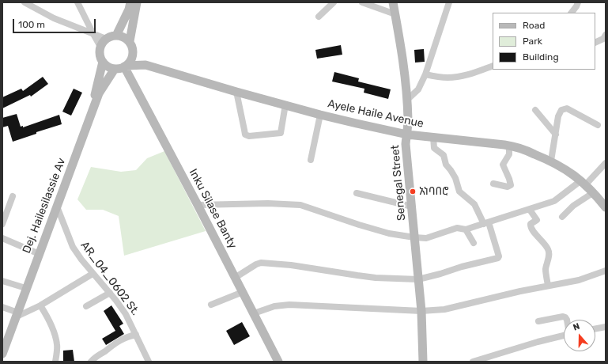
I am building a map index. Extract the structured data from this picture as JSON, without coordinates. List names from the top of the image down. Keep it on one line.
{"streets":{"main road":["Ayele Haile Avenue","Senegal Street","Dej. Hailesilassie Av","Inku Silase Banty"],"street":["AR_04_0602 St."]},"crossings":[["Ayele Haile Avenue","Senegal Street"],["Ayele Haile Avenue","Dej. Hailesilassie Av"],["Ayele Haile Avenue","Inku Silase Banty"],["Dej. Hailesilassie Av","Inku Silase Banty"],["Dej. Hailesilassie Av","AR_04_0602 St."]],"places":["አነባበሮ"],"legend":["Road","Park","Building"],"scale_bar":"100 m","north":"top"}
